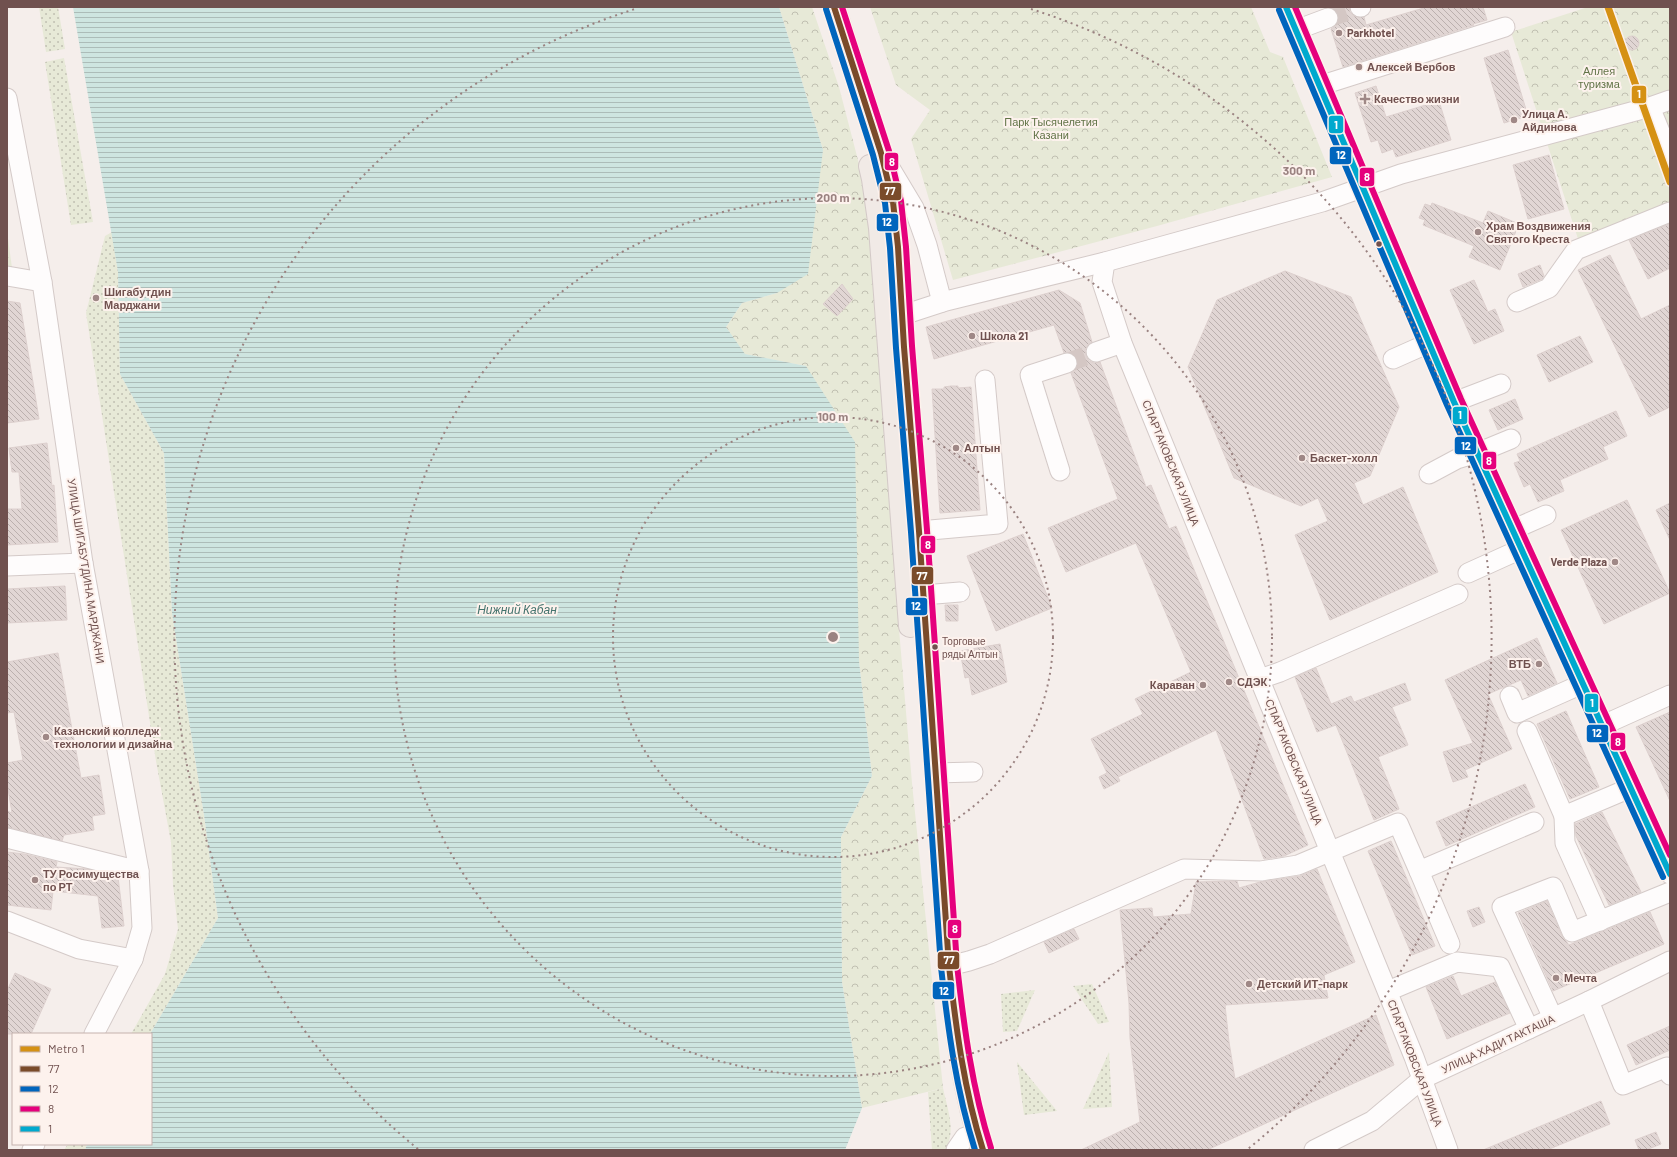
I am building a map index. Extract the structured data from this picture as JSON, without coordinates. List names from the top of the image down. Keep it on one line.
{"streets":{"street":["СПАРТАКОВСКАЯ УЛИЦА","УЛИЦА ШИГАБУТДИНА МАРДЖАНИ","УЛИЦА ХАДИ ТАКТАША"]},"crossings":[["СПАРТАКОВСКАЯ УЛИЦА","УЛИЦА ХАДИ ТАКТАША"]],"water":["Нижний Кабан"],"parks":["Аллея туризма","Парк Тысячелетия Казани"],"places":{"other":["Parkhotel","Алексей Вербов","Улица А. Айдинова","Храм Воздвижения Святого Креста","Шигабутдин Марджани","Школа 21","Алтын","Баскет-холл","Verde Plaza","Торговые ряды Алтын","ВТБ","СДЭК","Караван","Казанский колледж технологии и дизайна","ТУ Росимущества по РТ","Мечта","Детский ИТ-парк"],"health":["Качество жизни"]},"lines":["metro line 1","transit line 77","transit line 8","transit line 1","transit line 12"],"legend":["Metro 1","77","12","8","1"],"rings":["300 m","200 m","100 m"]}
